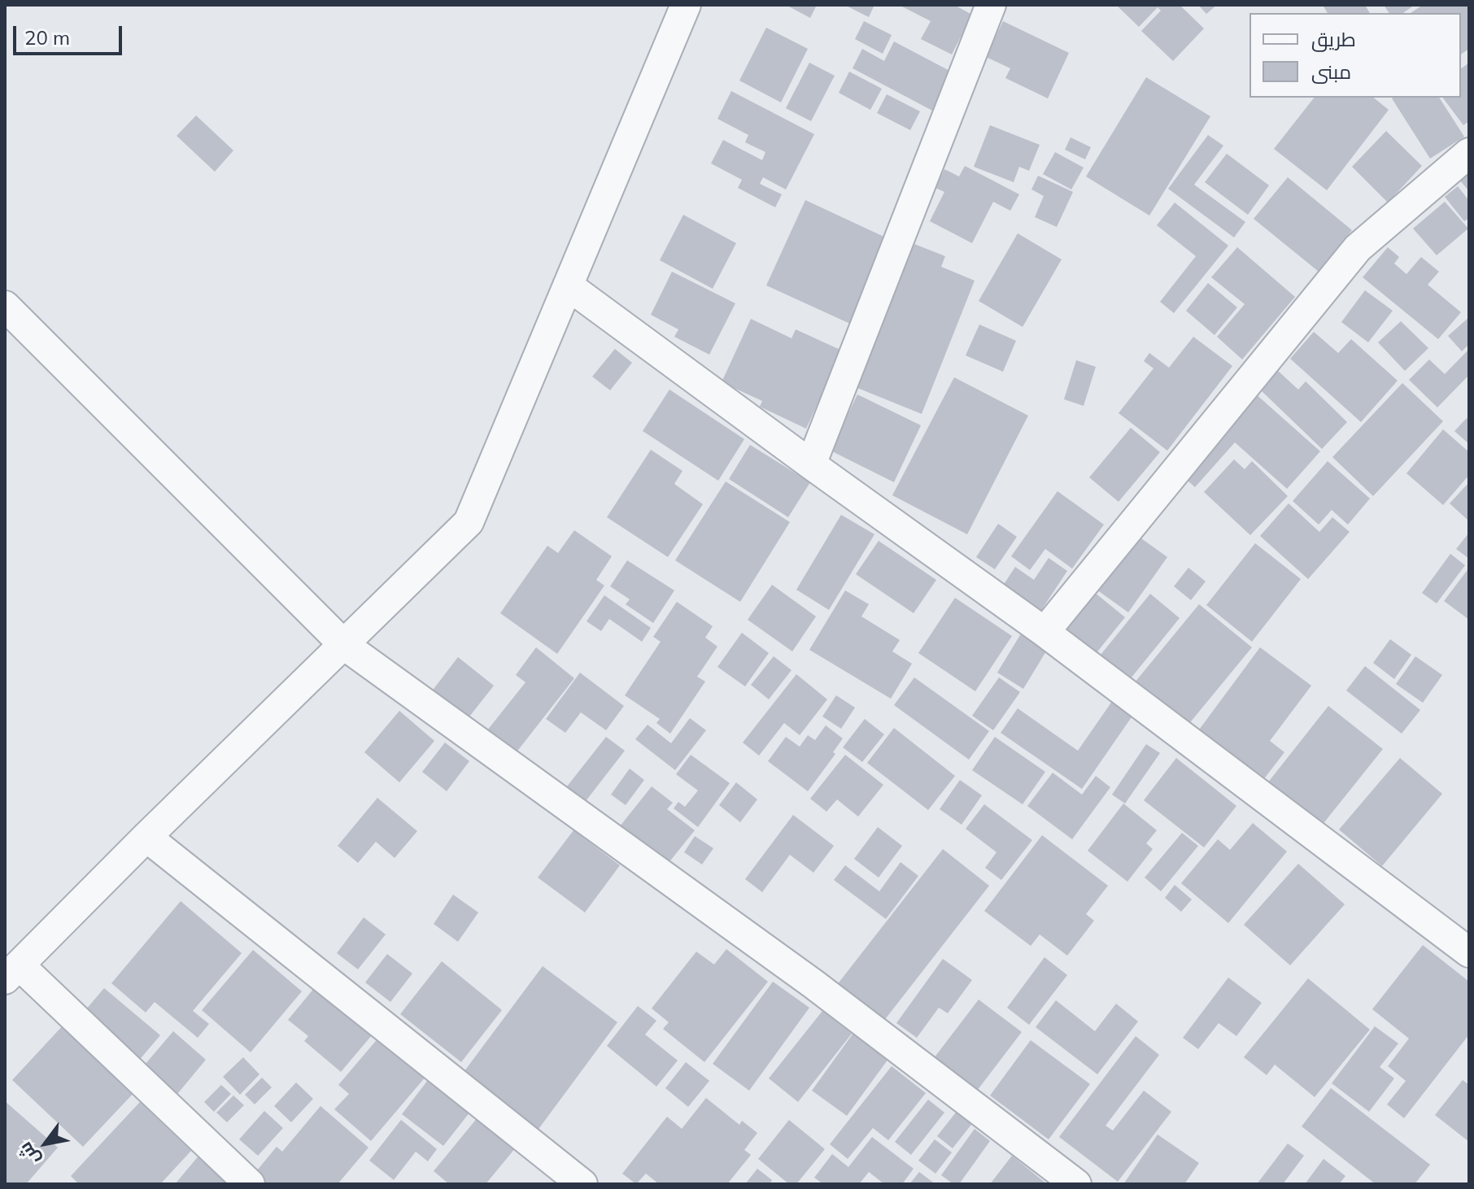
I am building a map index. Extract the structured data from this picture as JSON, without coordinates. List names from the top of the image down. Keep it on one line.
{"legend":["طريق","مبنى"],"scale_bar":"20 m","north":"bottom left"}
